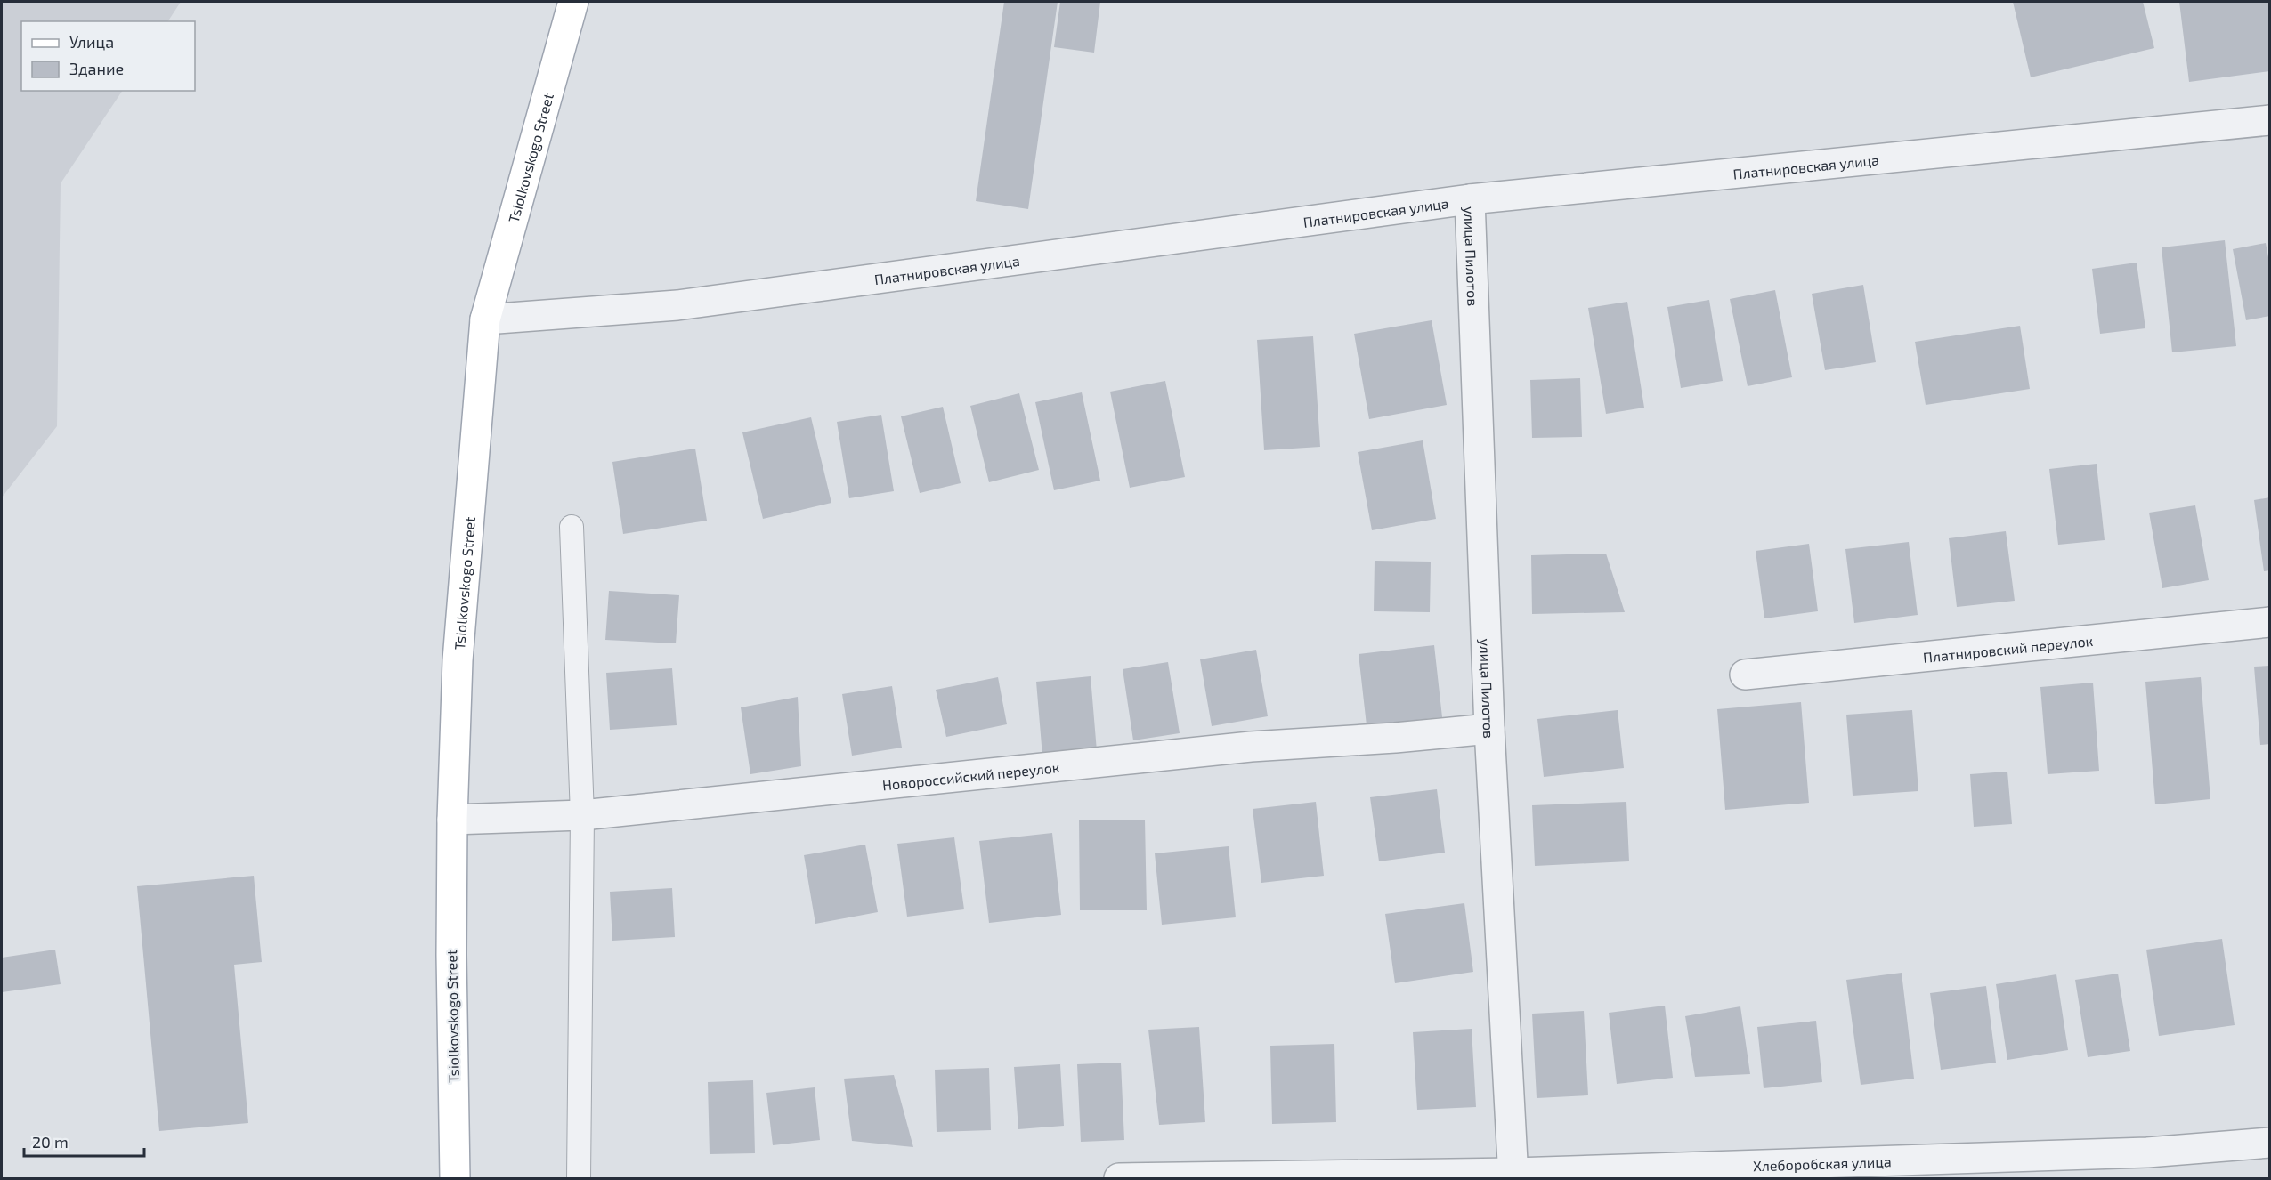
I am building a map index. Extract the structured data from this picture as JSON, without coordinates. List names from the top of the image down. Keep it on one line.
{"streets":{"main road":["Tsiolkovskogo Street"],"street":["Платнировская улица","улица Пилотов","Платнировский переулок","Новороссийский переулок","Хлеборобская улица"]},"crossings":[["Tsiolkovskogo Street","Платнировская улица"],["Tsiolkovskogo Street","Новороссийский переулок"],["Платнировская улица","улица Пилотов"],["улица Пилотов","Новороссийский переулок"],["улица Пилотов","Хлеборобская улица"]],"legend":["Улица","Здание"],"scale_bar":"20 m"}
